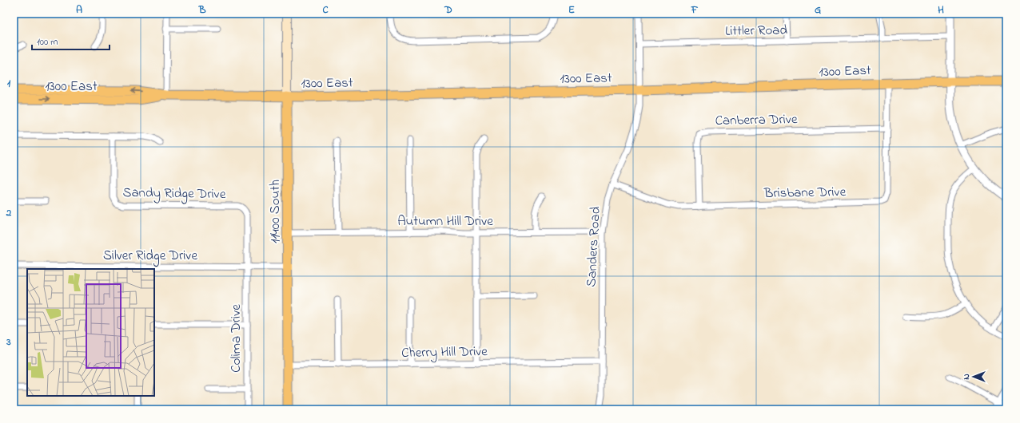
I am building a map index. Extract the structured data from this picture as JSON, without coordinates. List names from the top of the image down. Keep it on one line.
{"streets":{"main road":["1300 East","11400 South"],"street":["Littler Road","Canberra Drive","Brisbane Drive","Sandy Ridge Drive","Autumn Hill Drive","Sanders Road","Silver Ridge Drive","Colima Drive","Cherry Hill Drive"]},"crossings":[["Littler Road","Sanders Road"],["1300 East","Brisbane Drive"],["1300 East","11400 South"],["1300 East","Sanders Road"],["Canberra Drive","Brisbane Drive"],["Brisbane Drive","Sanders Road"],["Sandy Ridge Drive","Silver Ridge Drive"],["Sandy Ridge Drive","Colima Drive"],["11400 South","Autumn Hill Drive"],["11400 South","Silver Ridge Drive"],["11400 South","Cherry Hill Drive"],["Autumn Hill Drive","Sanders Road"],["Sanders Road","Cherry Hill Drive"],["Silver Ridge Drive","Colima Drive"]],"scale_bar":"100 m","north":"left","grid":{"columns":["A","B","C","D","E","F","G","H"],"rows":["1","2","3"]}}
